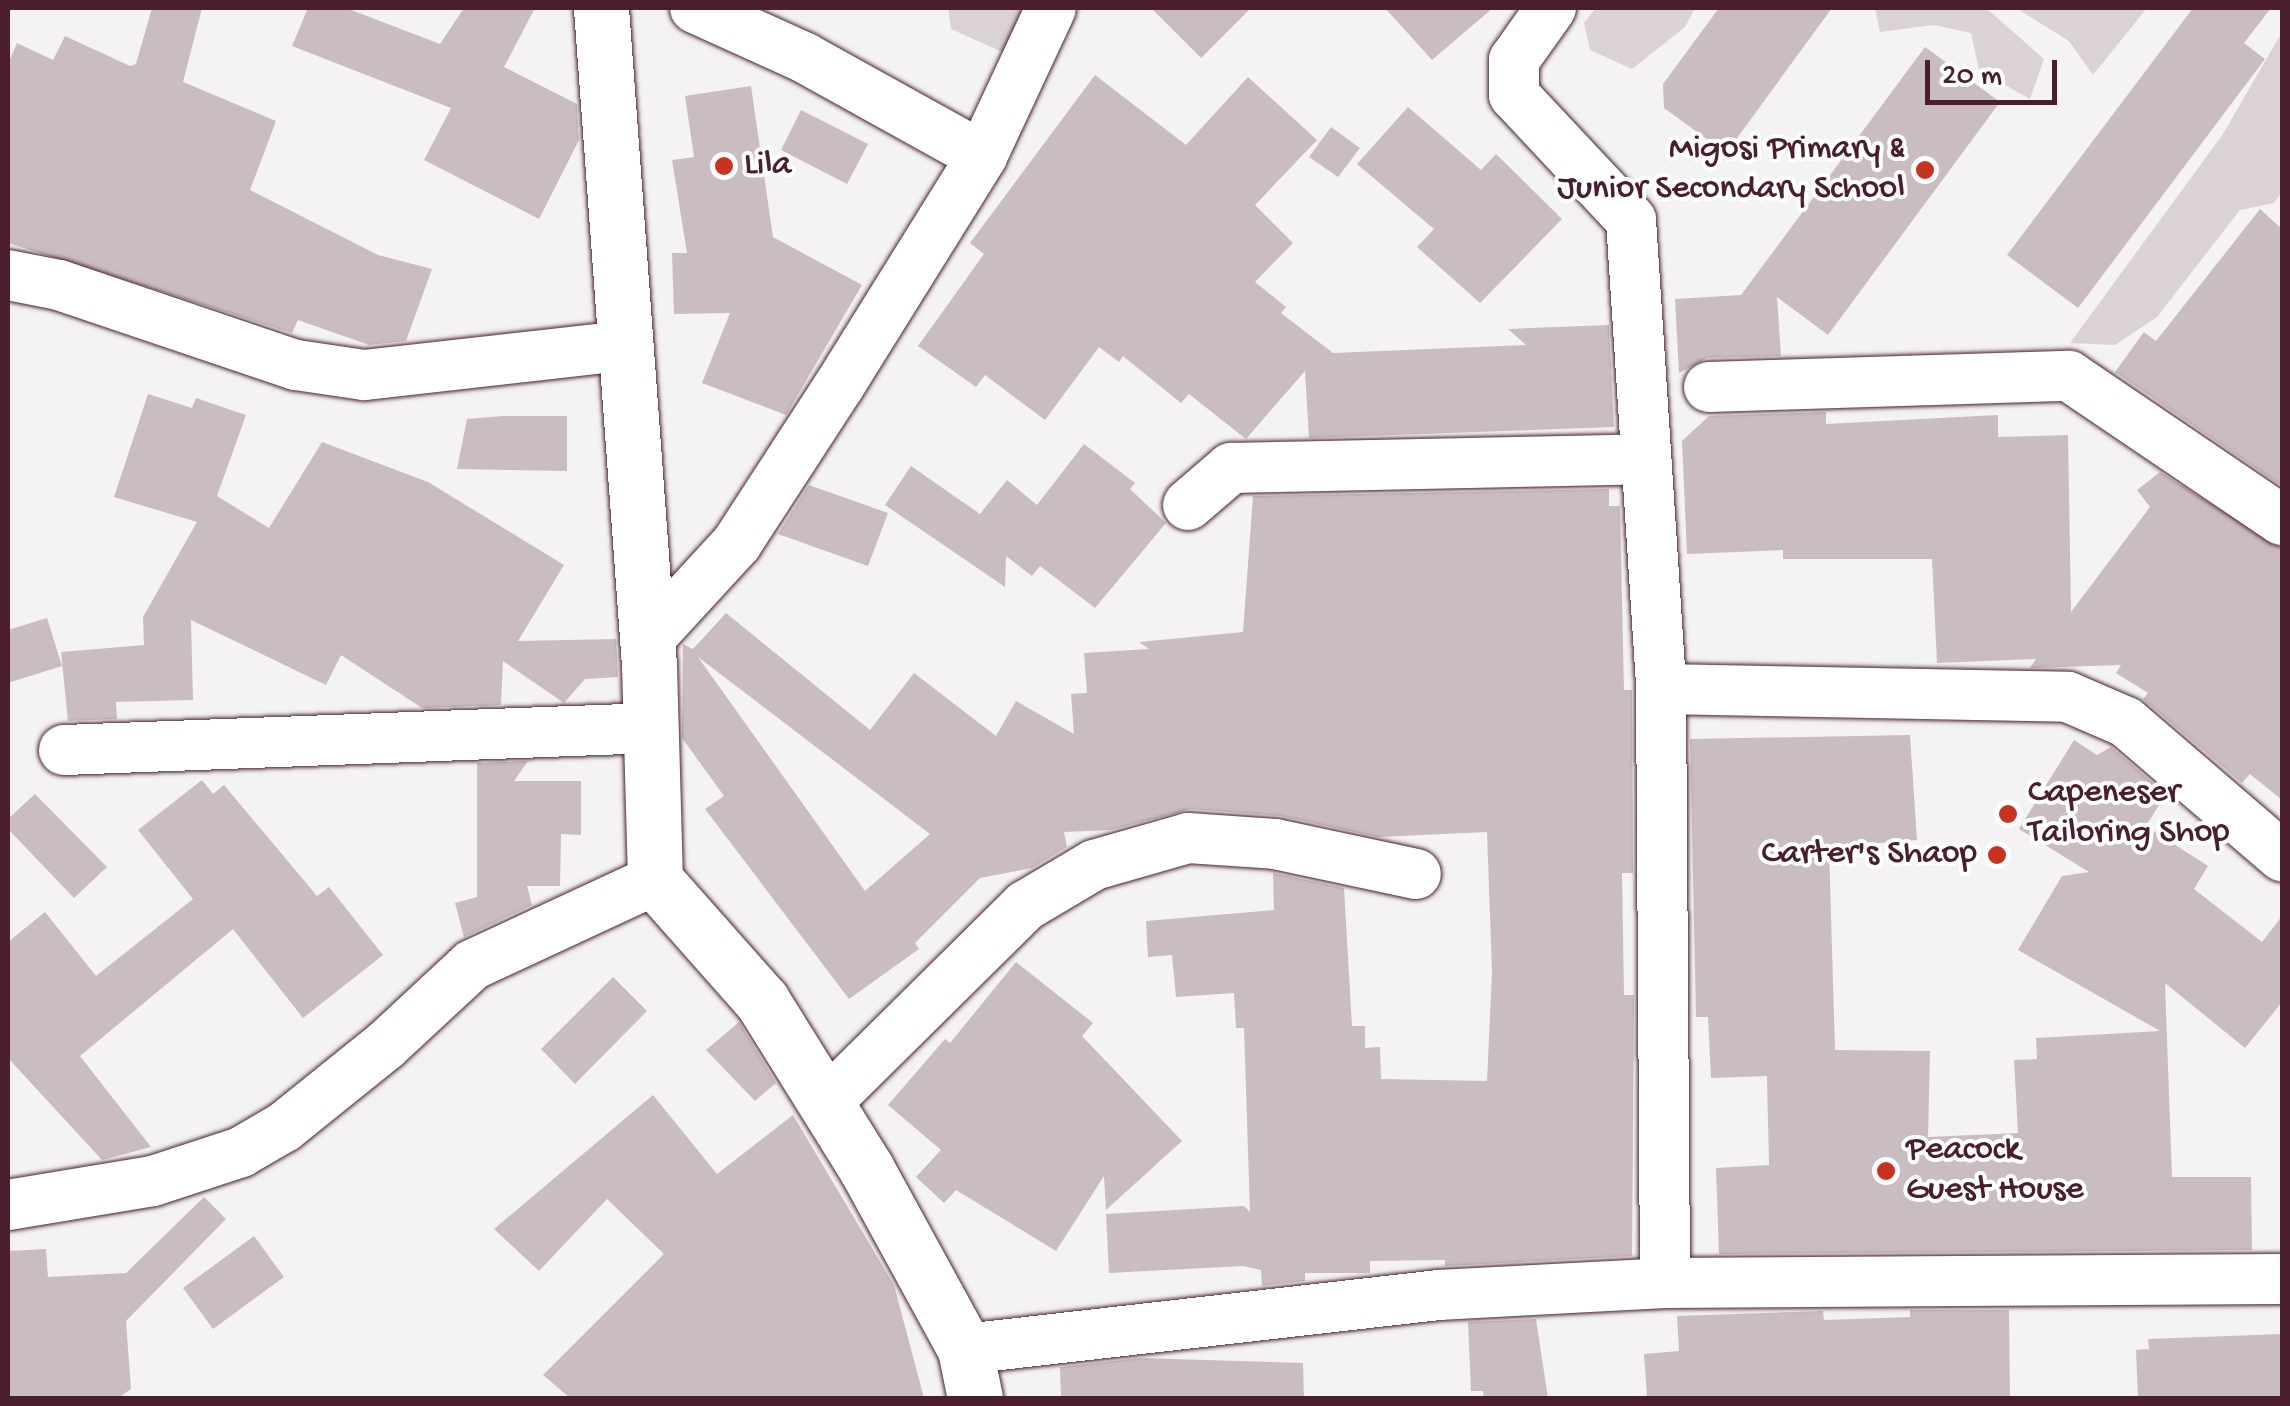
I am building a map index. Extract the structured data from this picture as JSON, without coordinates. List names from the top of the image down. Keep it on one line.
{"places":["Lila","Migosi Primary & Junior Secondary School","Capeneser Tailoring Shop","Carter's Shaop","Peacock Guest House"],"scale_bar":"20 m"}
